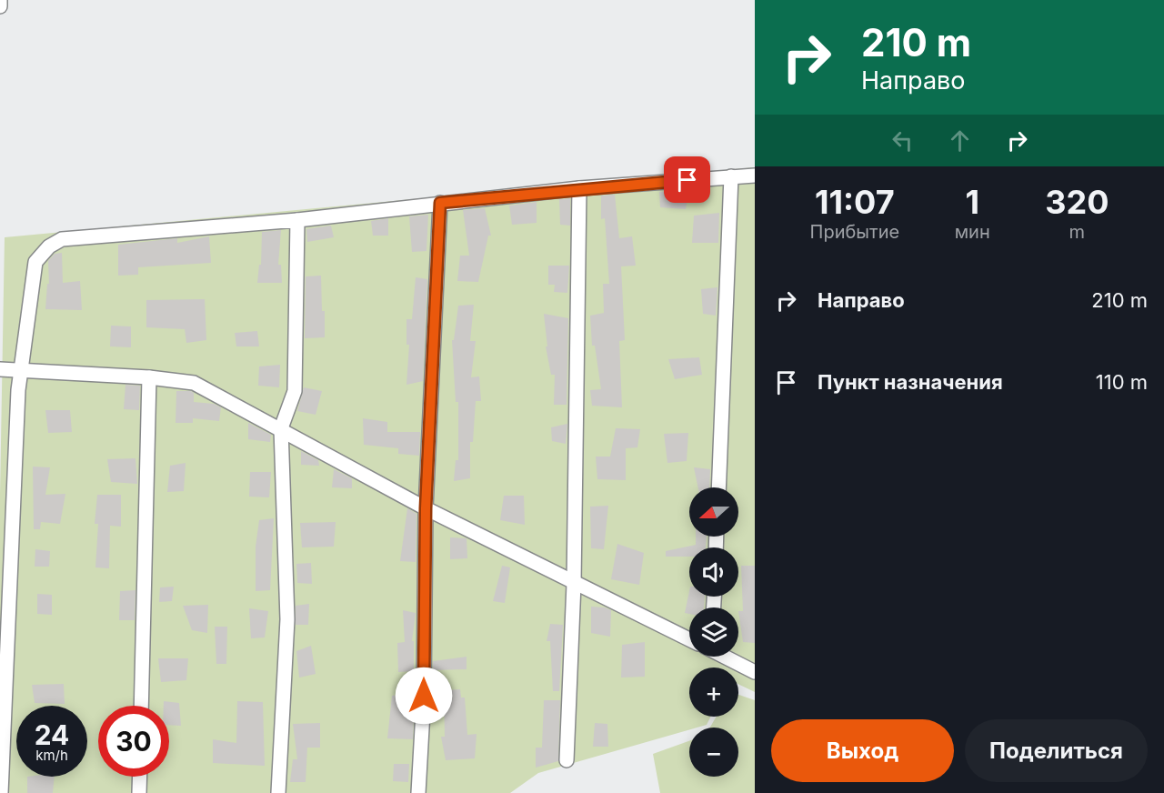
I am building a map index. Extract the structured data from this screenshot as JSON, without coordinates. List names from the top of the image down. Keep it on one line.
{"north":"left","page":{"turn":["210 m","Направо"],"eta":["11:07","Прибытие","1","мин","320","m"],"list":[{"name":"Направо","value":"210 m"},{"name":"Пункт назначения","value":"110 m"}],"map_buttons":["+","−"],"speed":"24 km/h","limit":"30","buttons":["Выход","Поделиться"]}}
